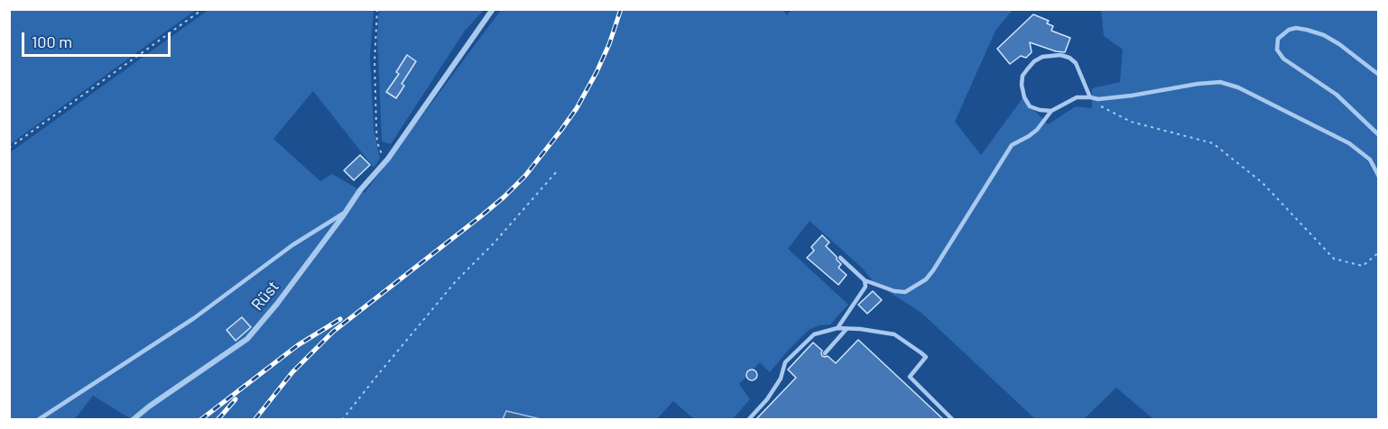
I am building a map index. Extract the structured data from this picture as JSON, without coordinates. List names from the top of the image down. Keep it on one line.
{"streets":{"street":["Rüst"]},"scale_bar":"100 m"}
